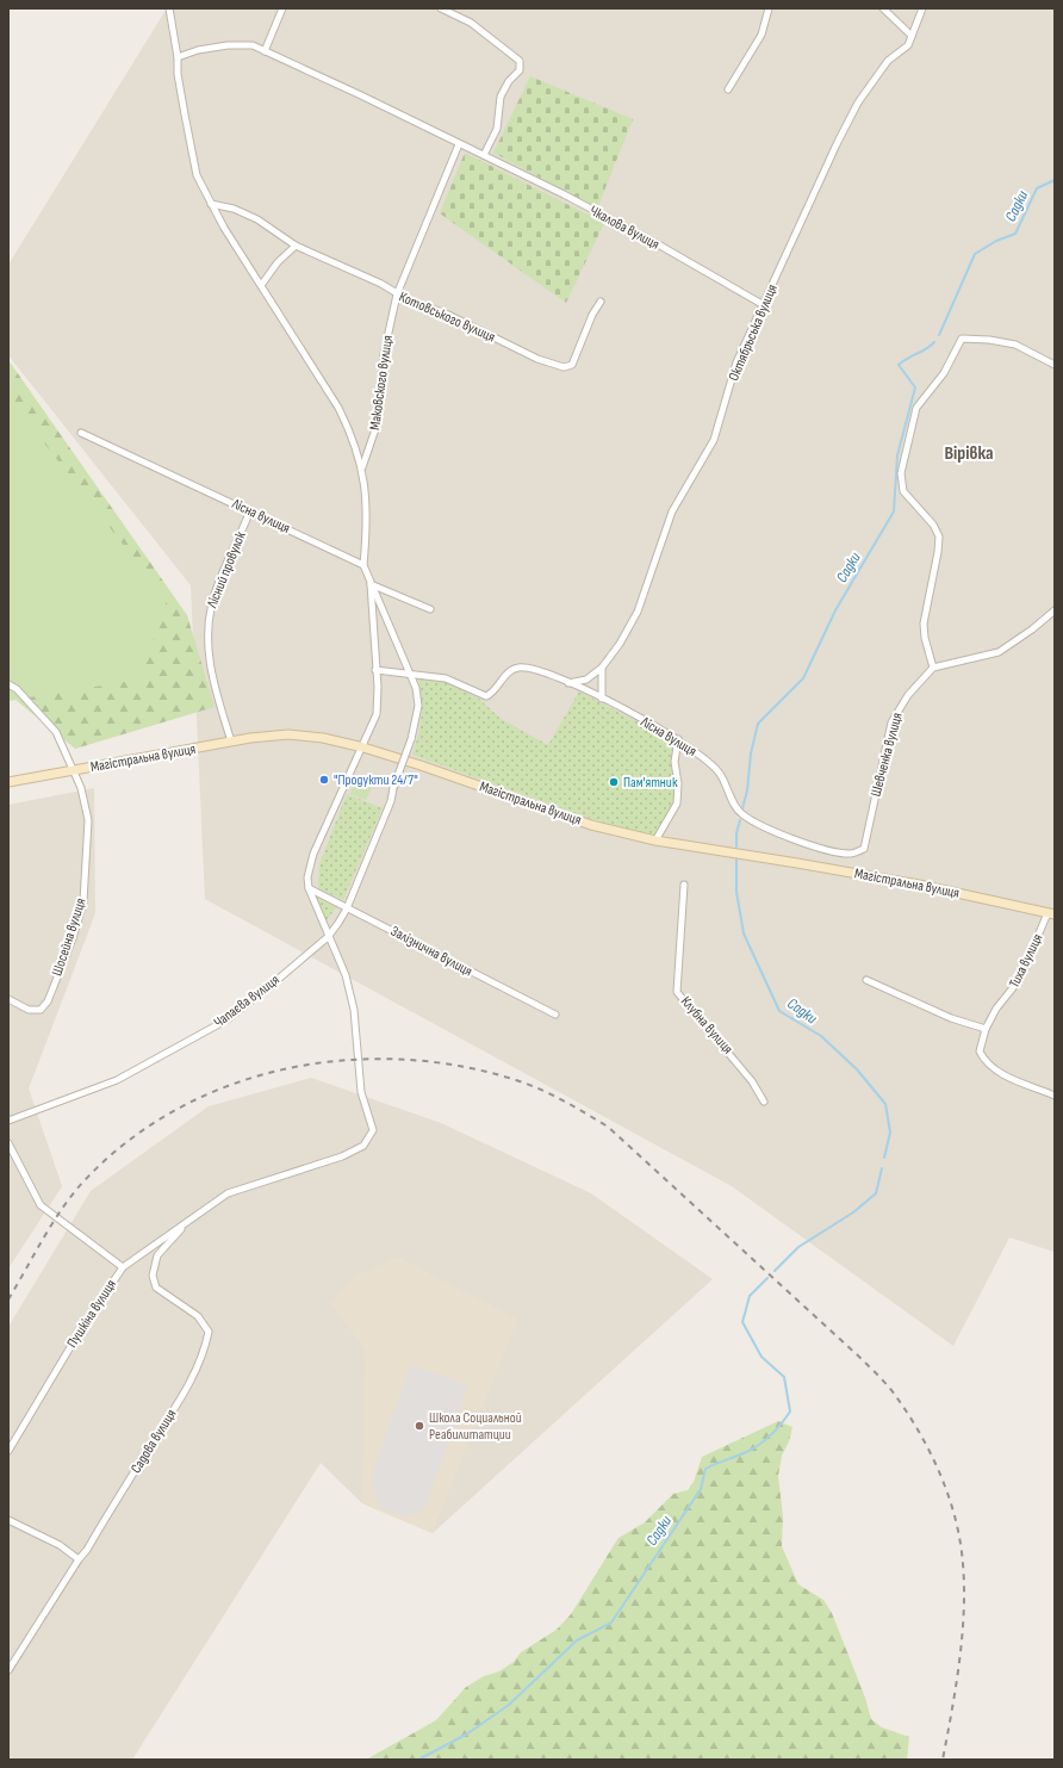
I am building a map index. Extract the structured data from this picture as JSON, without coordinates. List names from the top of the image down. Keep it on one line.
{"streets":{"main road":["Магістральна вулиця"],"street":["Чкалова вулиця","Котовського вулиця","Октябрьська вулиця","Маковского вулиця","Лісна вулиця","Лісний провулок","Шевченка вулиця","Шосейна вулиця","Залізнична вулиця","Тиха вулиця","Чапаєва вулиця","Клубна вулиця","Пушкіна вулиця","Садова вулиця"]},"crossings":[["Чкалова вулиця","Октябрьська вулиця"],["Чкалова вулиця","Маковского вулиця"],["Котовського вулиця","Маковского вулиця"],["Лісна вулиця","Лісний провулок"],["Лісна вулиця","Шевченка вулиця"],["Лісна вулиця","Чапаєва вулиця"],["Лісний провулок","Магістральна вулиця"],["Магістральна вулиця","Шосейна вулиця"],["Магістральна вулиця","Тиха вулиця"],["Залізнична вулиця","Чапаєва вулиця"],["Залізнична вулиця","Пушкіна вулиця"],["Чапаєва вулиця","Пушкіна вулиця"],["Пушкіна вулиця","Садова вулиця"]],"districts":["Вірівка"],"water":["Садки"],"places":["\"Продукти 24/7\"","Пам'ятник","Школа Социальной Реабилитатции"]}
